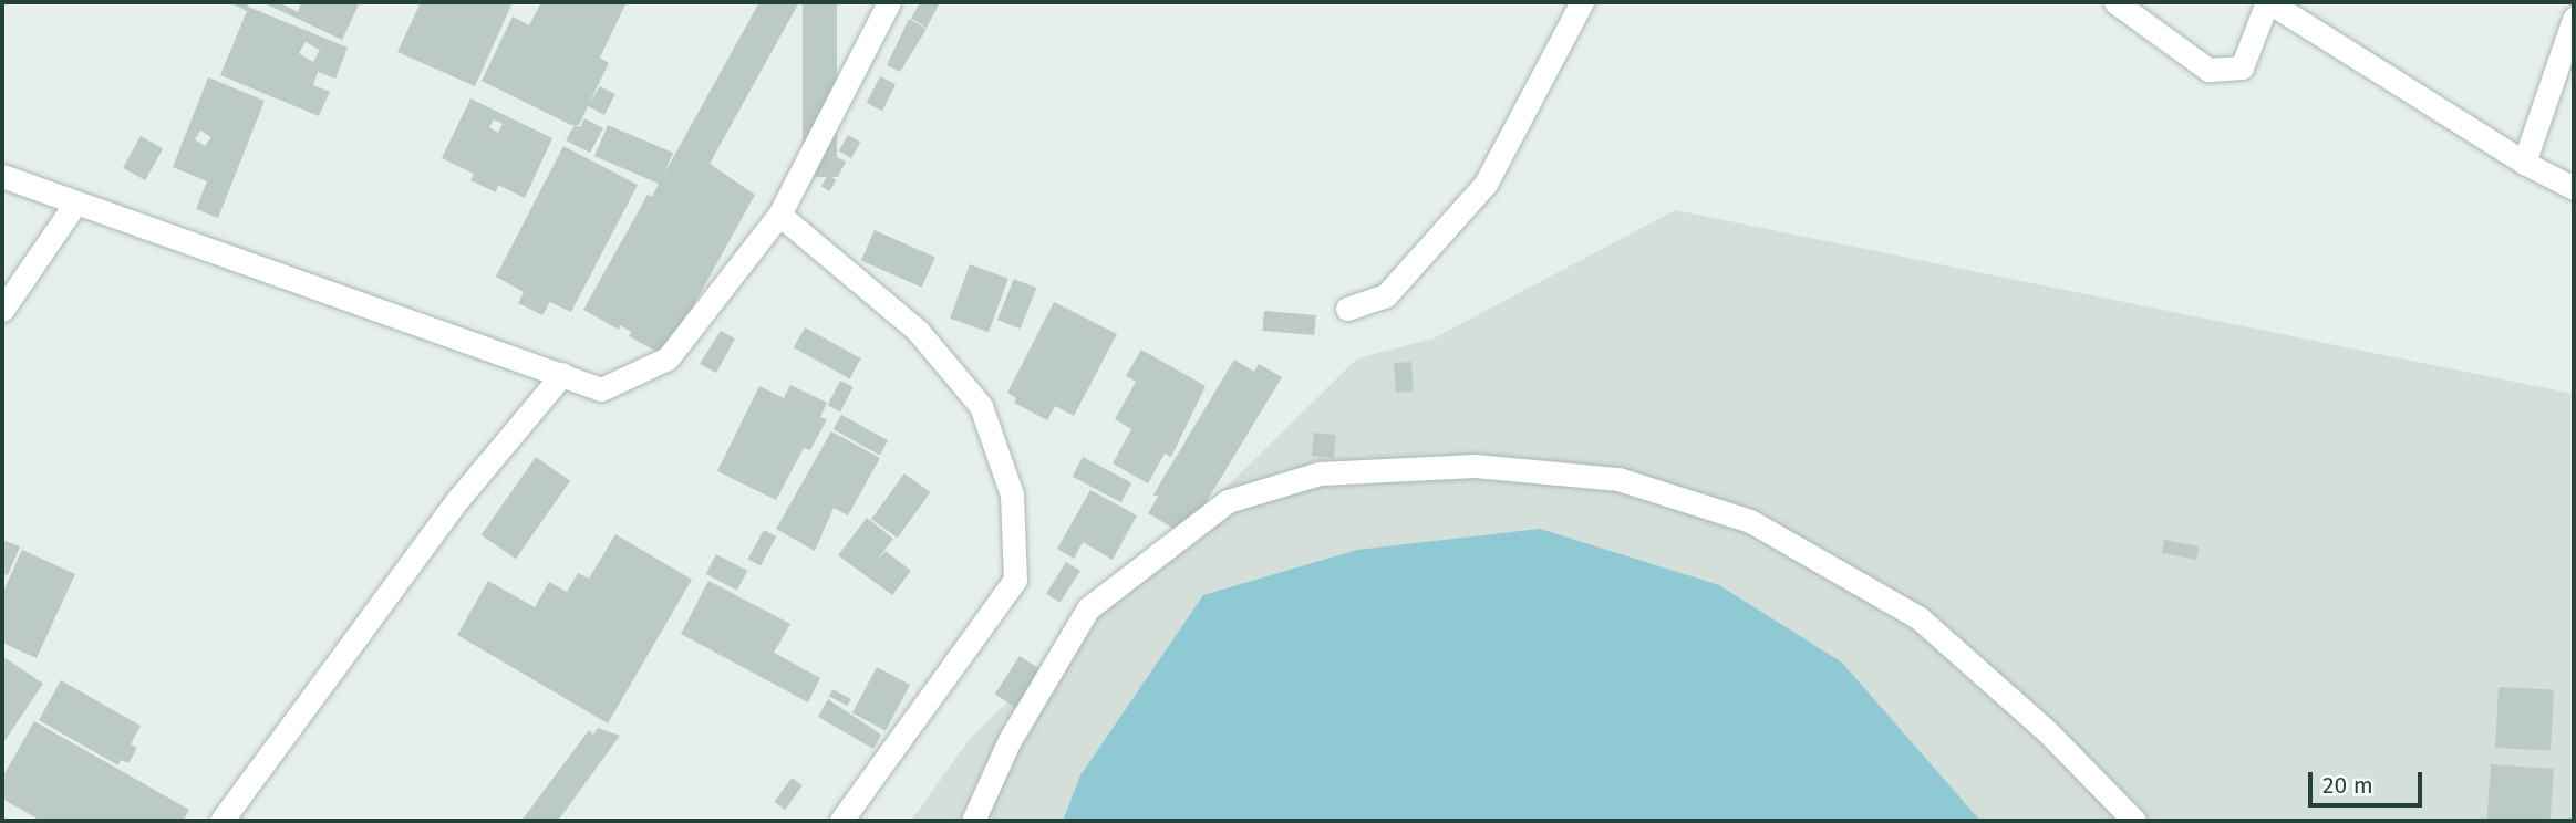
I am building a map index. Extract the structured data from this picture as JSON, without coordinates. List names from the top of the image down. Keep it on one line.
{"scale_bar":"20 m"}
